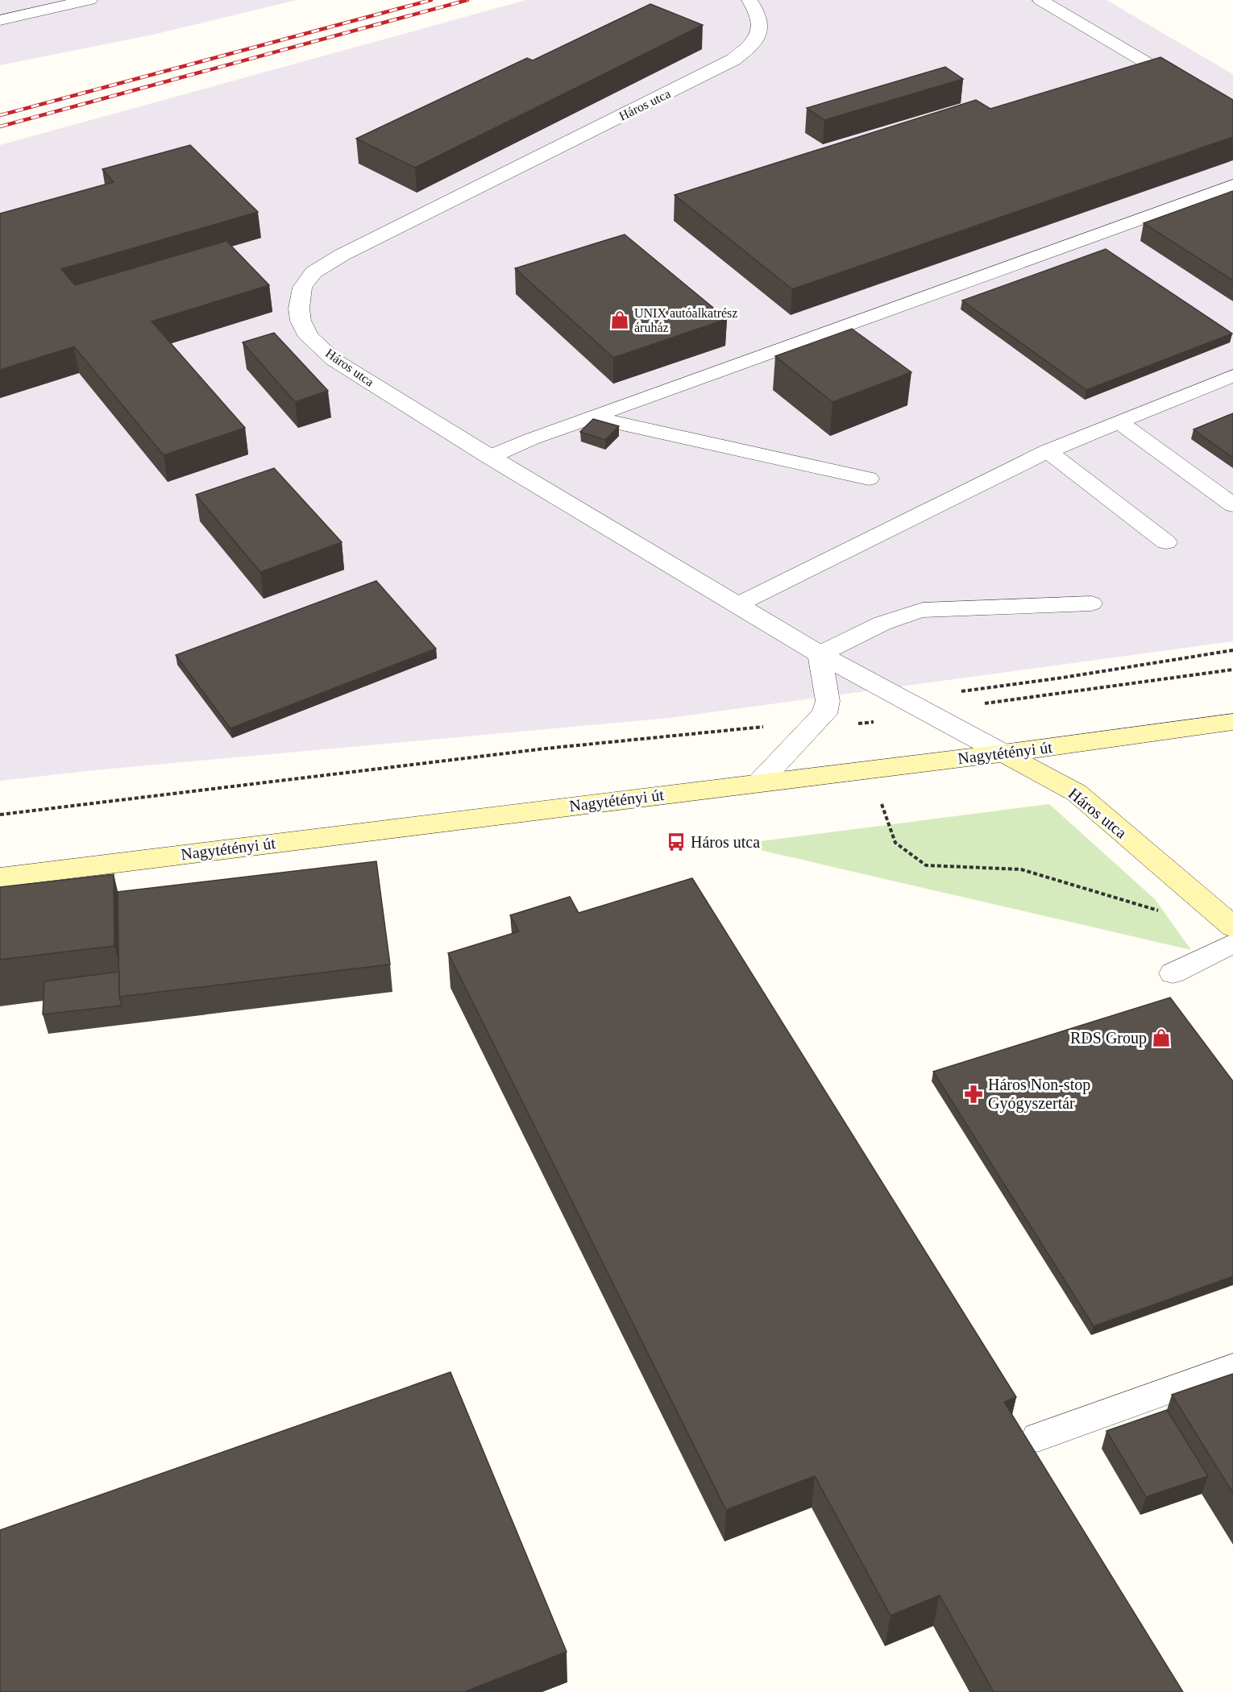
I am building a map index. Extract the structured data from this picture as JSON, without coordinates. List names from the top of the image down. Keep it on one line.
{"streets":{"main road":["Háros utca","Nagytétényi út"]},"crossings":[["Háros utca","Nagytétényi út"]],"places":{"shop":["UNIX autóalkatrész áruház","RDS Group"],"bus stop":["Háros utca"],"pharmacy":["Háros Non-stop Gyógyszertár"]}}
